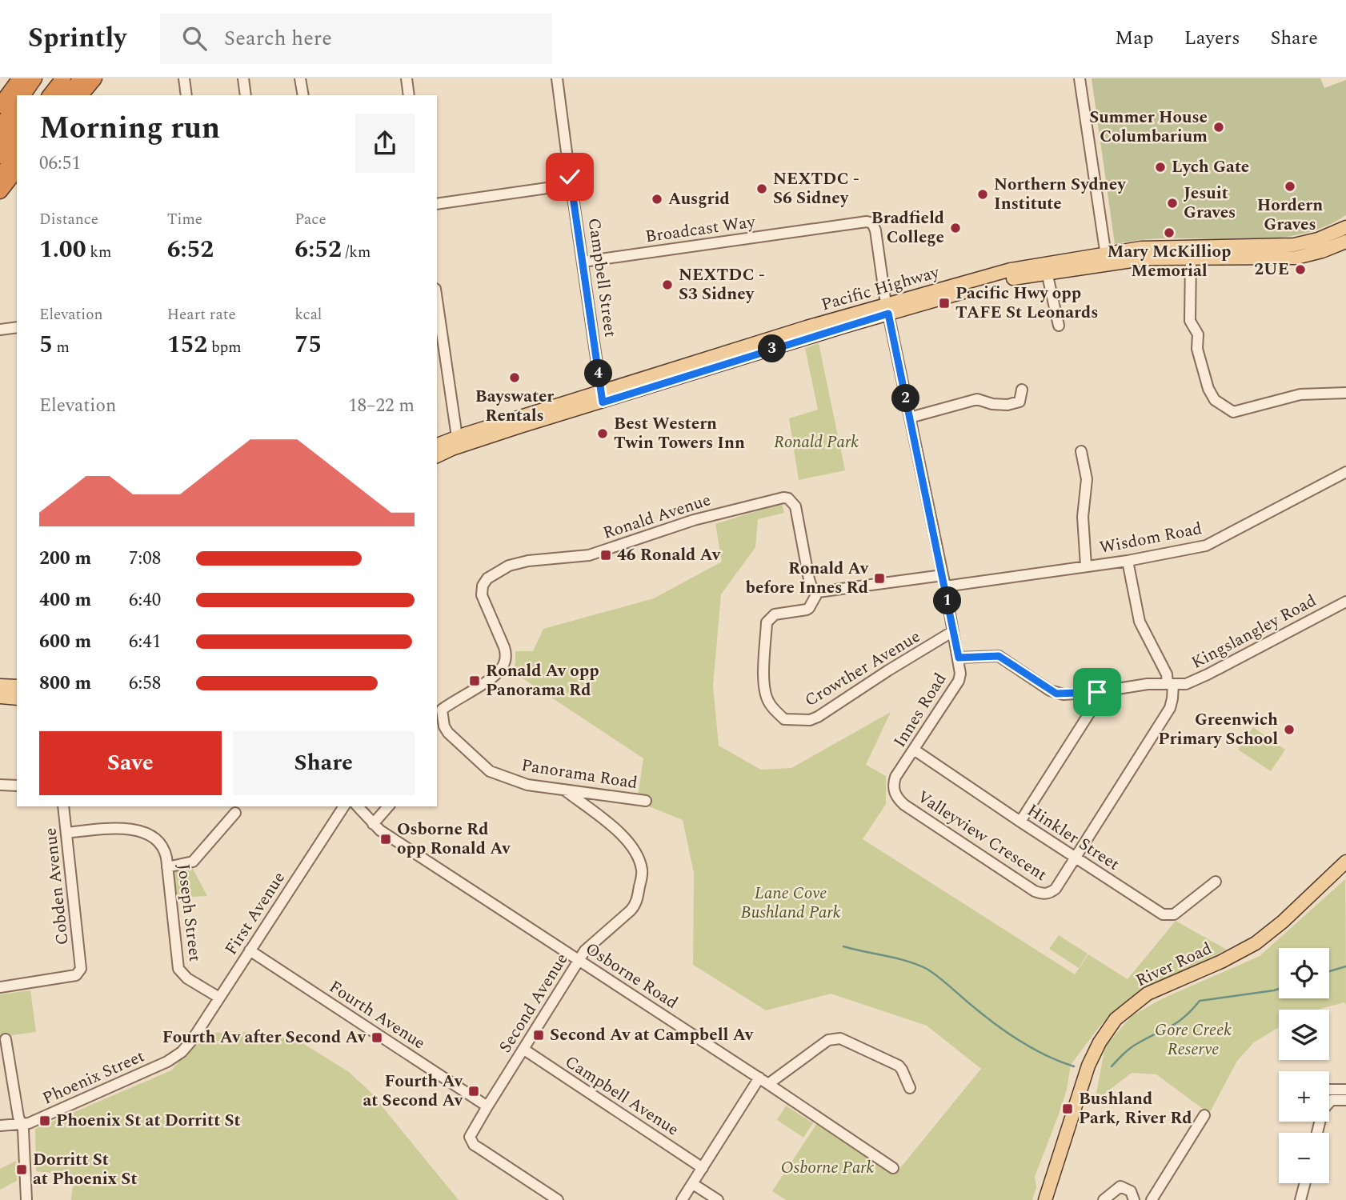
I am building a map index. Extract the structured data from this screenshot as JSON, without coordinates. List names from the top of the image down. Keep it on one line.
{"streets":{"main road":["Pacific Highway","River Road"],"street":["Broadcast Way","Campbell Street","Ronald Avenue","Wisdom Road","Kingslangley Road","Crowther Avenue","Innes Road","Panorama Road","Valleyview Crescent","Hinkler Street","Cobden Avenue","Joseph Street","First Avenue","Osborne Road","Second Avenue","Fourth Avenue","Phoenix Street","Campbell Avenue"]},"crossings":[["Broadcast Way","Campbell Street"],["Broadcast Way","Pacific Highway"],["Broadcast Way","Innes Road"],["Campbell Street","Pacific Highway"],["Pacific Highway","Innes Road"],["Ronald Avenue","Crowther Avenue"],["Ronald Avenue","Panorama Road"],["Wisdom Road","Innes Road"],["Kingslangley Road","Innes Road"],["Crowther Avenue","Innes Road"],["Innes Road","Valleyview Crescent"],["Innes Road","Hinkler Street"],["Panorama Road","Second Avenue"],["Valleyview Crescent","Hinkler Street"],["Cobden Avenue","Joseph Street"],["Joseph Street","First Avenue"],["First Avenue","Fourth Avenue"],["First Avenue","Phoenix Street"],["Osborne Road","Second Avenue"],["Second Avenue","Fourth Avenue"],["Second Avenue","Campbell Avenue"]],"parks":["Ronald Park","Lane Cove Bushland Park","Gore Creek Reserve","Osborne Park"],"places":{"other":["Summer House Columbarium","Lych Gate","Hordern Graves","NEXTDC - S6 Sidney","Northern Sydney Institute","Ausgrid","Jesuit Graves","Bradfield College","Mary McKilliop Memorial","2UE","NEXTDC - S3 Sidney","Bayswater Rentals","Best Western Twin Towers Inn","Greenwich Primary School"],"transit":["Pacific Hwy opp TAFE St Leonards","46 Ronald Av","Ronald Av before Innes Rd","Ronald Av opp Panorama Rd","Osborne Rd opp Ronald Av","Second Av at Campbell Av","Fourth Av after Second Av","Fourth Av at Second Av","Bushland Park, River Rd","Phoenix St at Dorritt St","Dorritt St at Phoenix St"]},"page":{"header":"Sprintly","search":"Search here","nav":["Map","Layers","Share"],"heading":["Morning run","06:51"],"stats":[["Distance","1.00 km"],["Time","6:52"],["Pace","6:52 /km"],["Elevation","5 m"],["Heart rate","152 bpm"],["kcal","75"]],"pins":["3","4","2","1"],"chart":["Elevation","18–22 m"],"list":[{"name":"200 m","note":"7:08"},{"name":"400 m","note":"6:40"},{"name":"600 m","note":"6:41"},{"name":"800 m","note":"6:58"}],"buttons":["Save","Share"],"map_buttons":["+","−"]}}
